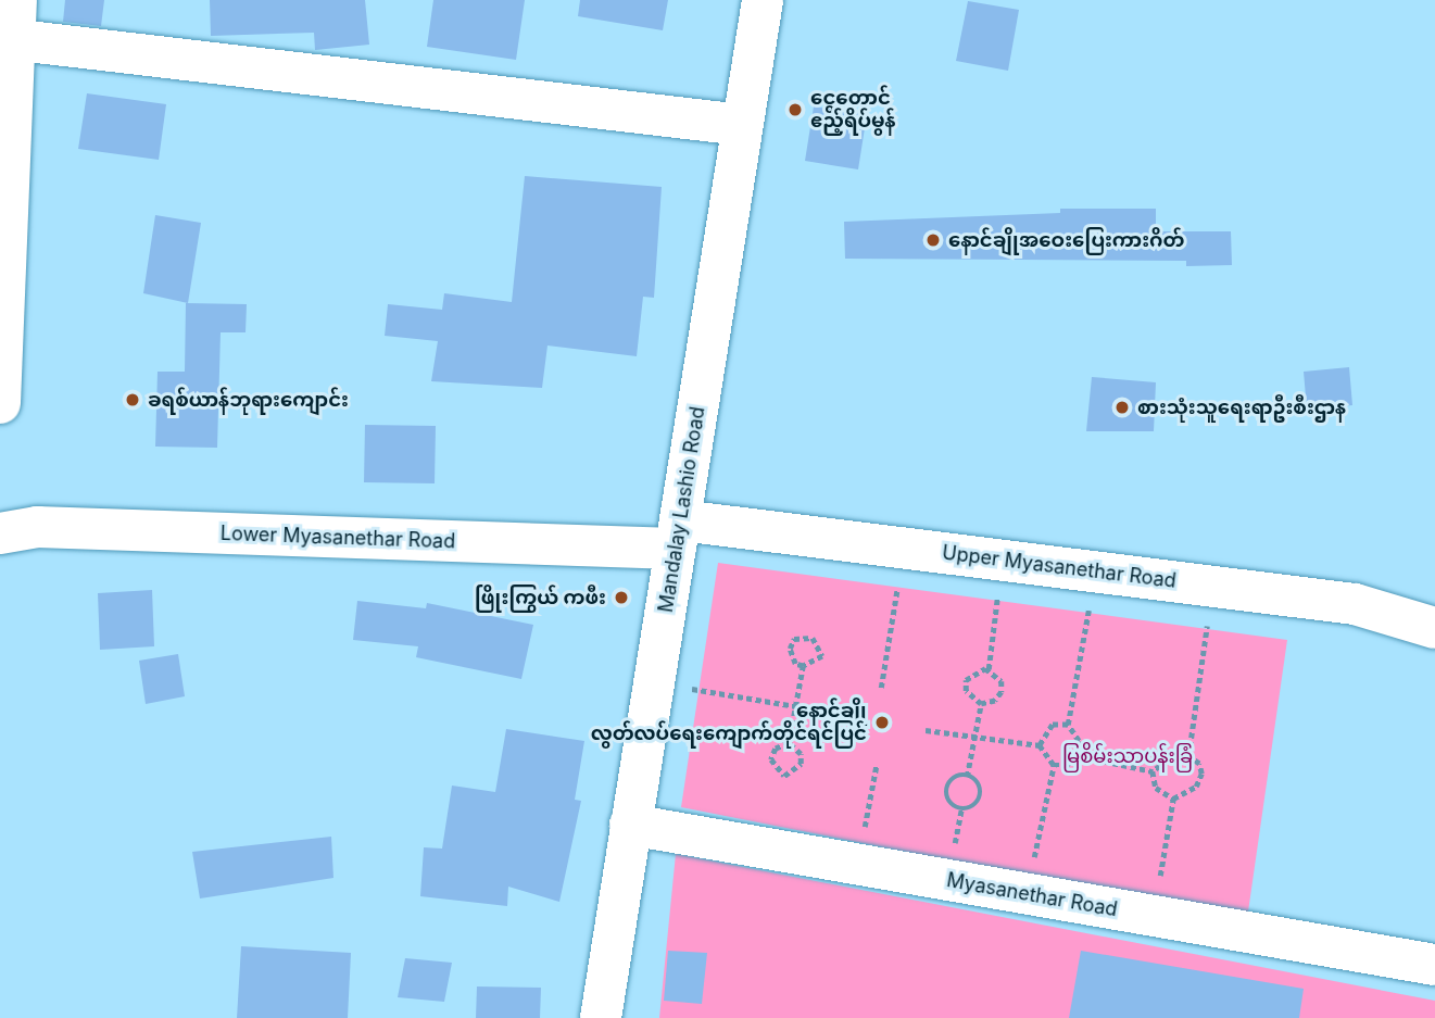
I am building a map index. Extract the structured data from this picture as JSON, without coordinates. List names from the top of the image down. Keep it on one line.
{"streets":{"main road":["Mandalay Lashio Road","Lower Myasanethar Road","Upper Myasanethar Road","Myasanethar Road"]},"crossings":[["Mandalay Lashio Road","Lower Myasanethar Road"],["Mandalay Lashio Road","Upper Myasanethar Road"],["Mandalay Lashio Road","Myasanethar Road"],["Lower Myasanethar Road","Upper Myasanethar Road"]],"parks":["မြစိမ်းသာပန်းခြံ"],"places":["ငွေတောင် ဧည့်ရိပ်မွန်","နောင်ချိုအဝေးပြေးကားဂိတ်","ခရစ်ယာန်ဘုရားကျောင်း","စားသုံးသူရေးရာဦးစီးဌာန","ဖြိုးကြွယ် ကဖီး","နောင်ချို လွတ်လပ်ရေးကျောက်တိုင်ရင်ပြင်"]}
